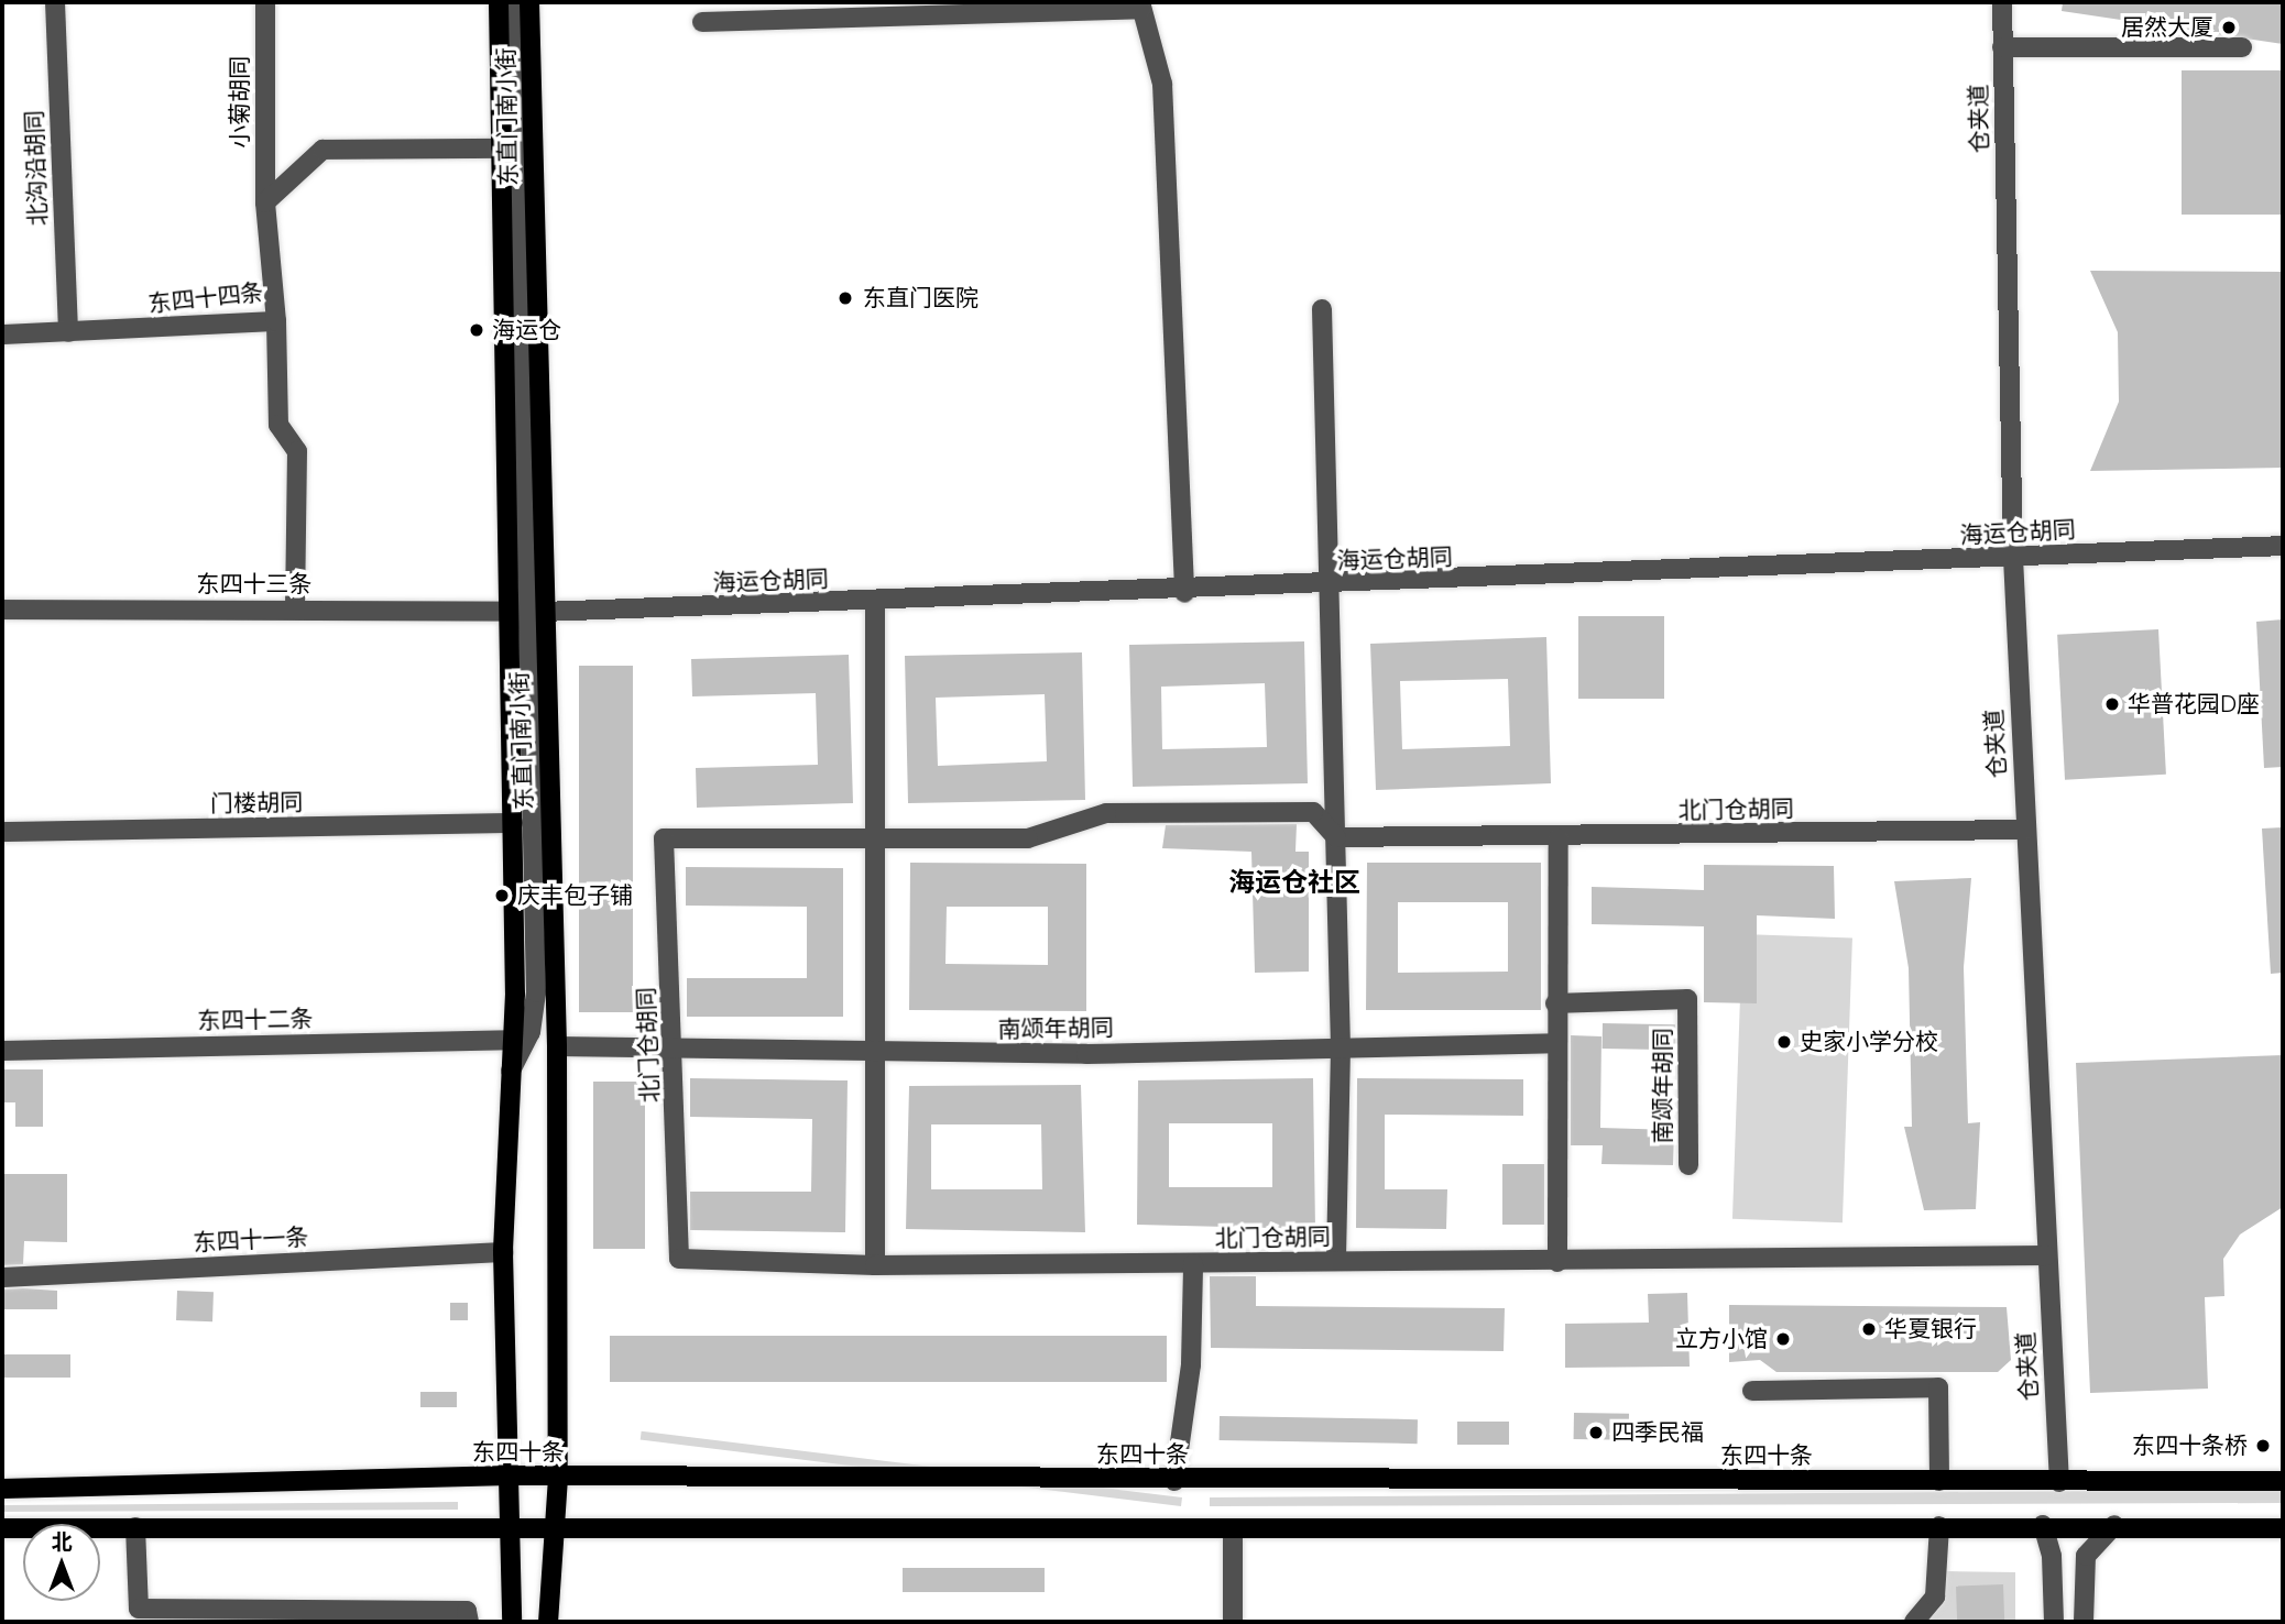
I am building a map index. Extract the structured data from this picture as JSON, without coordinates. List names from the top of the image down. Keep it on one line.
{"streets":{"main road":["东直门南小街","东四十条"],"street":["小菊胡同","仓夹道","北沟沿胡同","东四十四条","海运仓胡同","东四十三条","门楼胡同","北门仓胡同","东四十二条","南颂年胡同","东四十一条"]},"crossings":[["小菊胡同","东四十四条"],["东直门南小街","海运仓胡同"],["东直门南小街","东四十三条"],["东直门南小街","门楼胡同"],["东直门南小街","东四十二条"],["东直门南小街","南颂年胡同"],["东直门南小街","东四十一条"],["东直门南小街","东四十条"],["仓夹道","海运仓胡同"],["仓夹道","北门仓胡同"],["仓夹道","东四十条"],["北沟沿胡同","东四十四条"],["海运仓胡同","东四十三条"],["北门仓胡同","南颂年胡同"]],"districts":["海运仓社区"],"places":["居然大厦","东直门医院","海运仓","华普花园D座","庆丰包子铺","史家小学分校","华夏银行","立方小馆","四季民福","东四十条桥"],"north":"top"}
